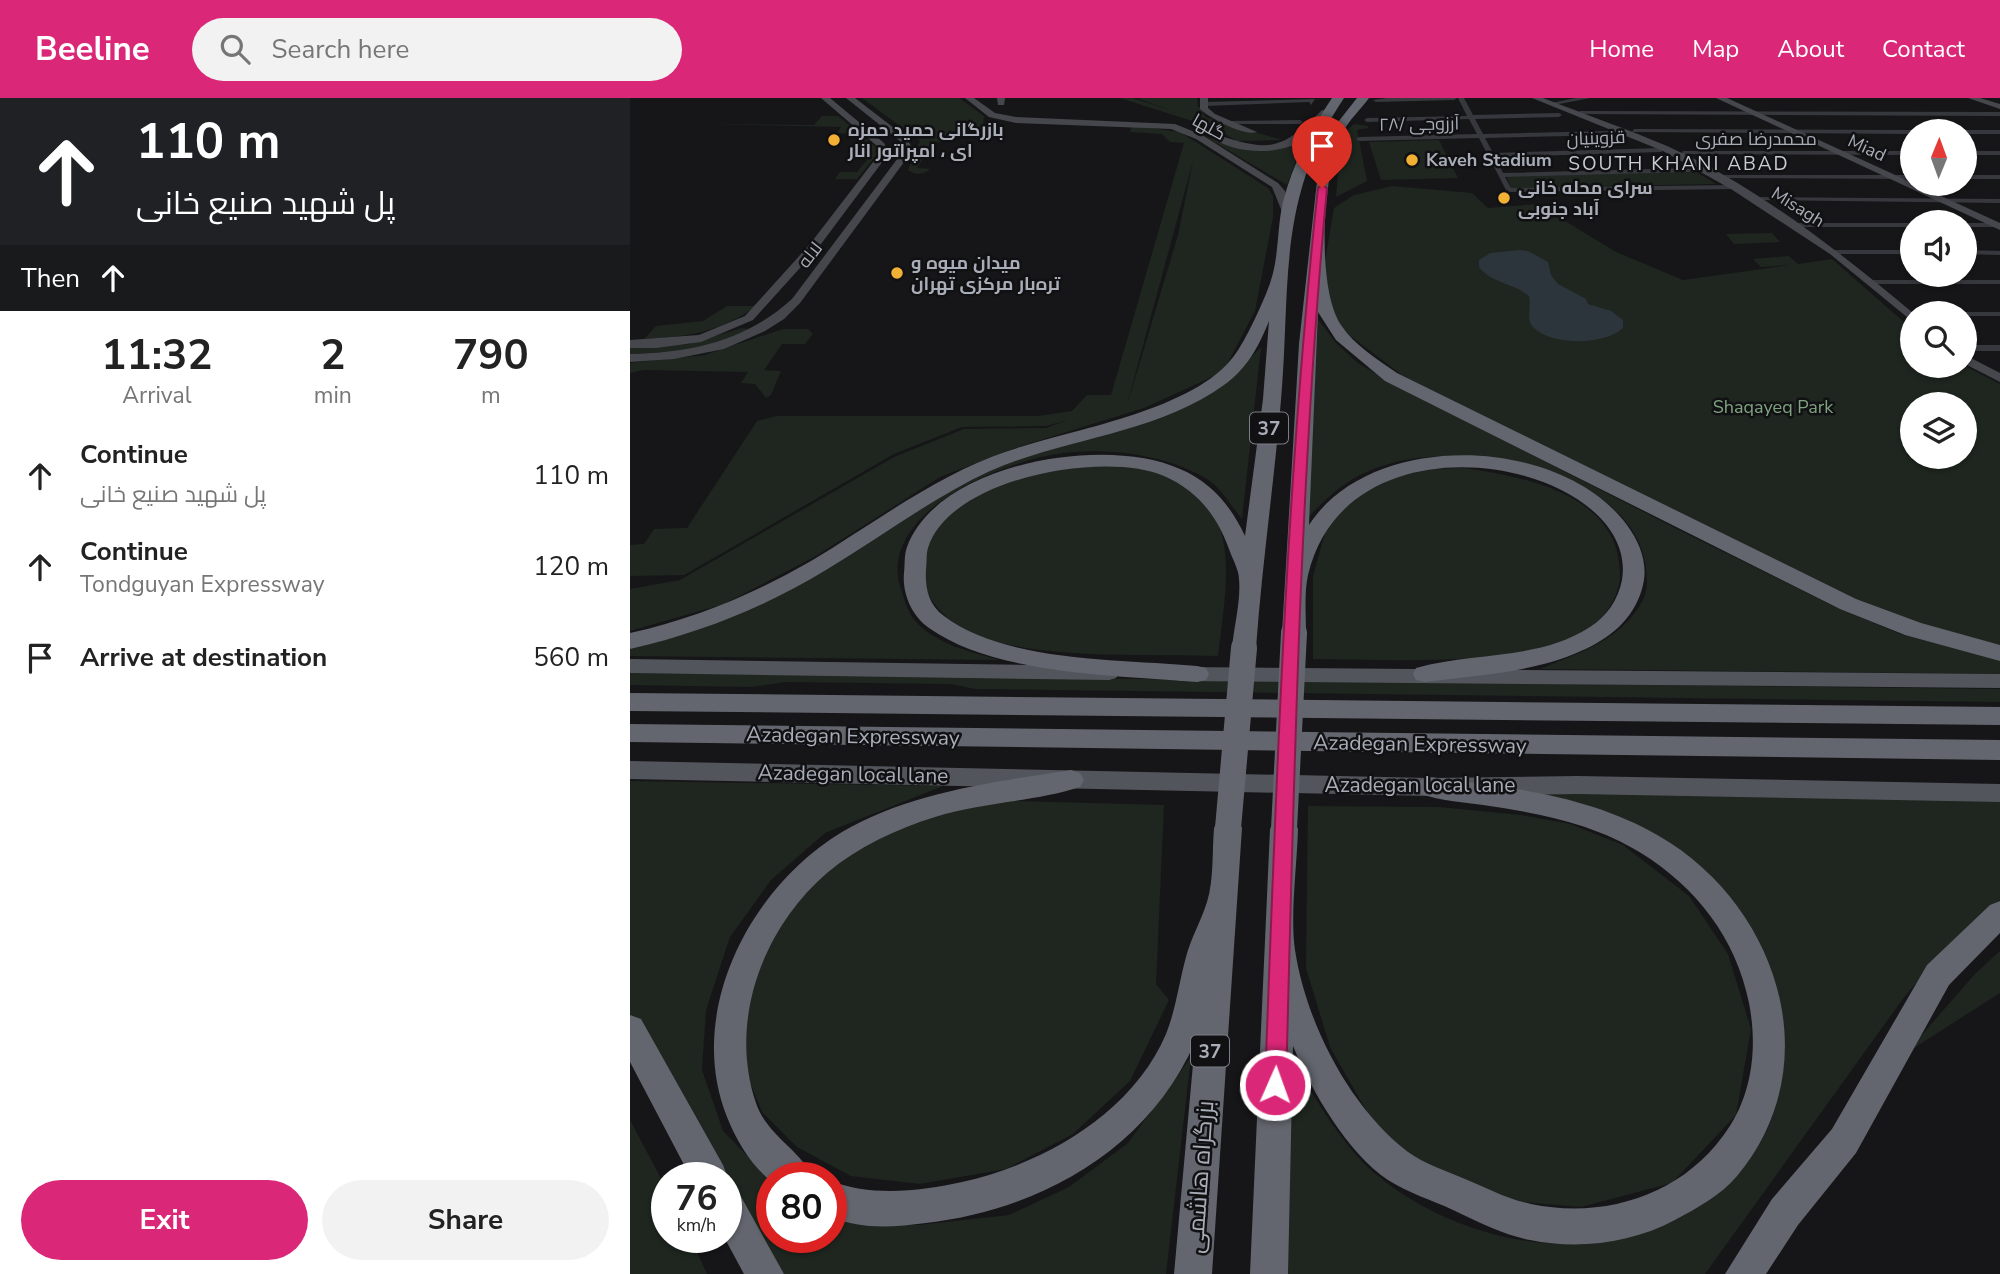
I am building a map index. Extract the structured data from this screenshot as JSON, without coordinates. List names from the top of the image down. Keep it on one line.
{"streets":{"highway":["37","Azadegan Expressway","بزرگراه هاشمی"],"main road":["Azadegan local lane"],"street":["آرزوجی /۲۸","گلها","قزوینیان","محمدرضا صفری","Miad","Misagh","لاله"]},"crossings":[["گلها","37"],["محمدرضا صفری","Miad"],["محمدرضا صفری","Misagh"],["37","بزرگراه هاشمی"]],"districts":["SOUTH KHANI ABAD"],"parks":["Shaqayeq Park"],"places":["بازرگانی حمید حمزه ای ، امپراتور انار","Kaveh Stadium","سرای محله خانی آباد جنوبی","میدان میوه و تره‌بار مرکزی تهران"],"north":"top","page":{"header":"Beeline","search":"Search here","nav":["Home","Map","About","Contact"],"turn":["110 m","پل شهید صنیع خانی"],"then":"Then","eta":["11:32","Arrival","2","min","790","m"],"list":[{"name":"Continue","note":"پل شهید صنیع خانی","value":"110 m"},{"name":"Continue","note":"Tondguyan Expressway","value":"120 m"},{"name":"Arrive at destination","value":"560 m"}],"speed":"76 km/h","limit":"80","buttons":["Exit","Share"]}}
